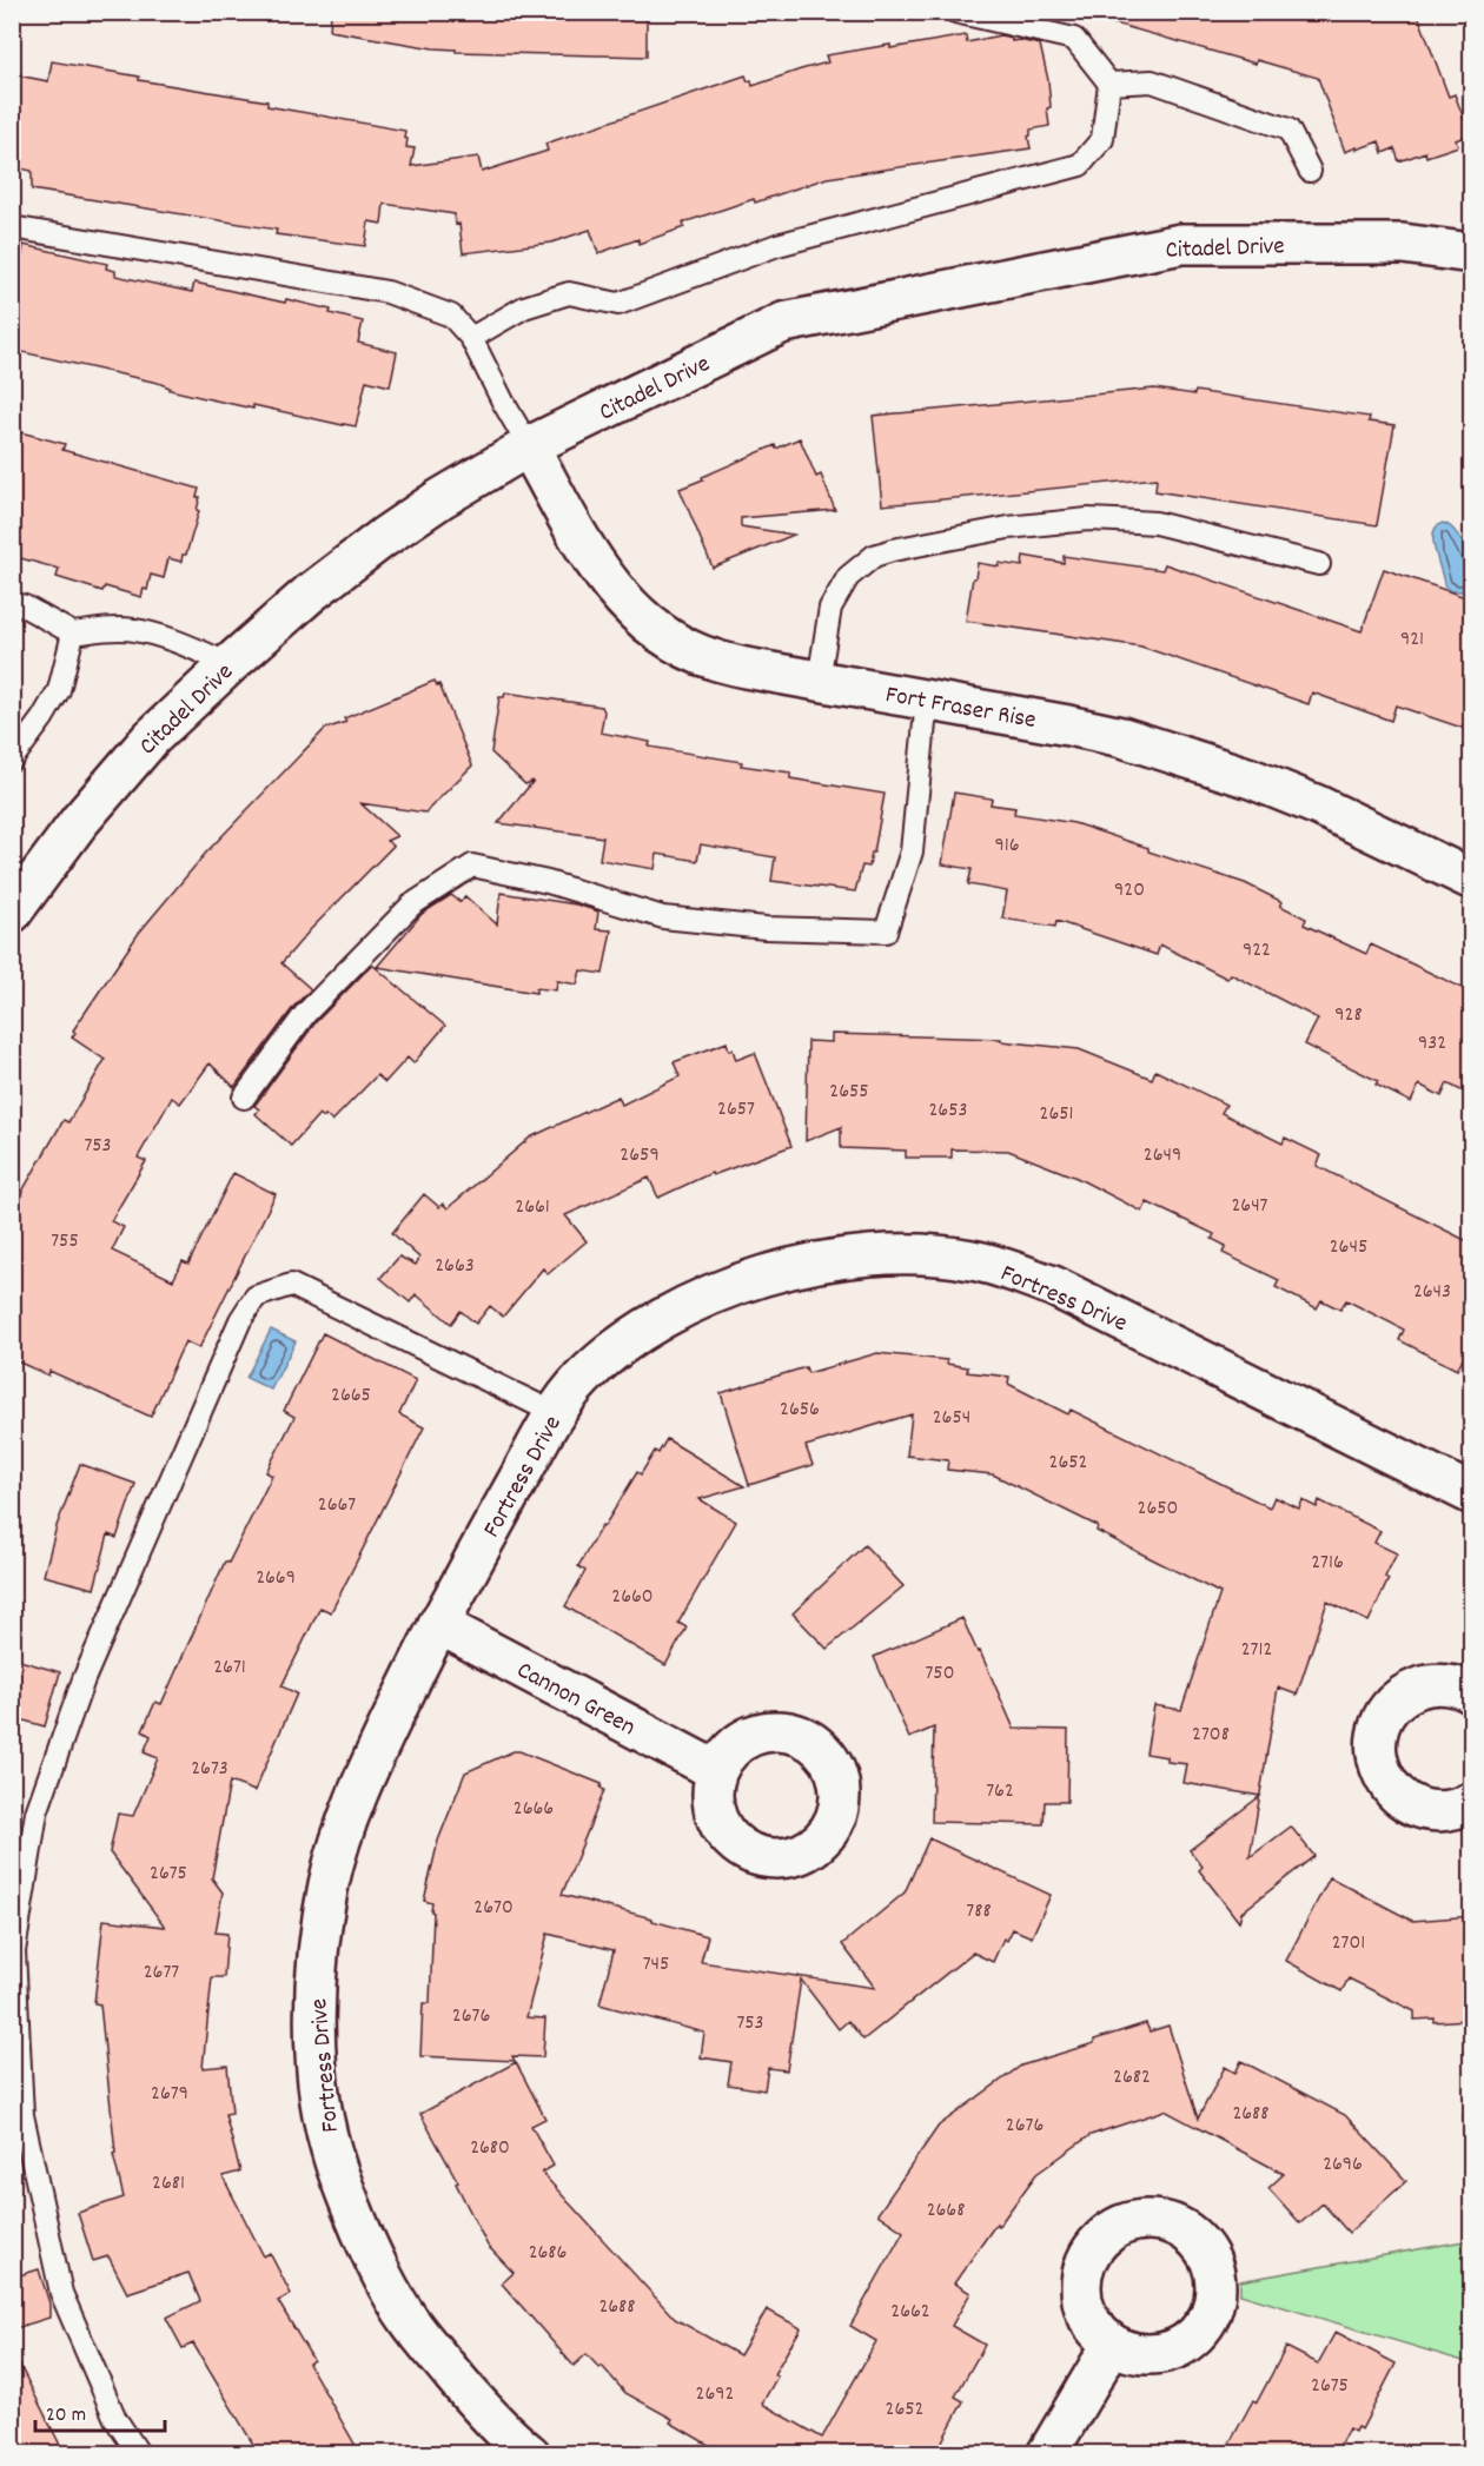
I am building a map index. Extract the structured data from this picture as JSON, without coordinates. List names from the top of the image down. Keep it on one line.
{"streets":{"street":["Citadel Drive","Fort Fraser Rise","Fortress Drive","Cannon Green"]},"crossings":[["Citadel Drive","Fort Fraser Rise"],["Fortress Drive","Cannon Green"]],"house_numbers":["921","916","920","922","928","932","2655","2657","2653","2651","753","2659","2649","2647","2661","755","2645","2663","2643","2665","2656","2654","2652","2667","2650","2716","2669","2660","2712","2671","750","2708","2673","762","2666","2675","2670","788","2701","745","2677","2676","753","2682","2679","2688","2676","2680","2696","2681","2668","2686","2688","2662","2675","2692","2652"],"scale_bar":"20 m"}
